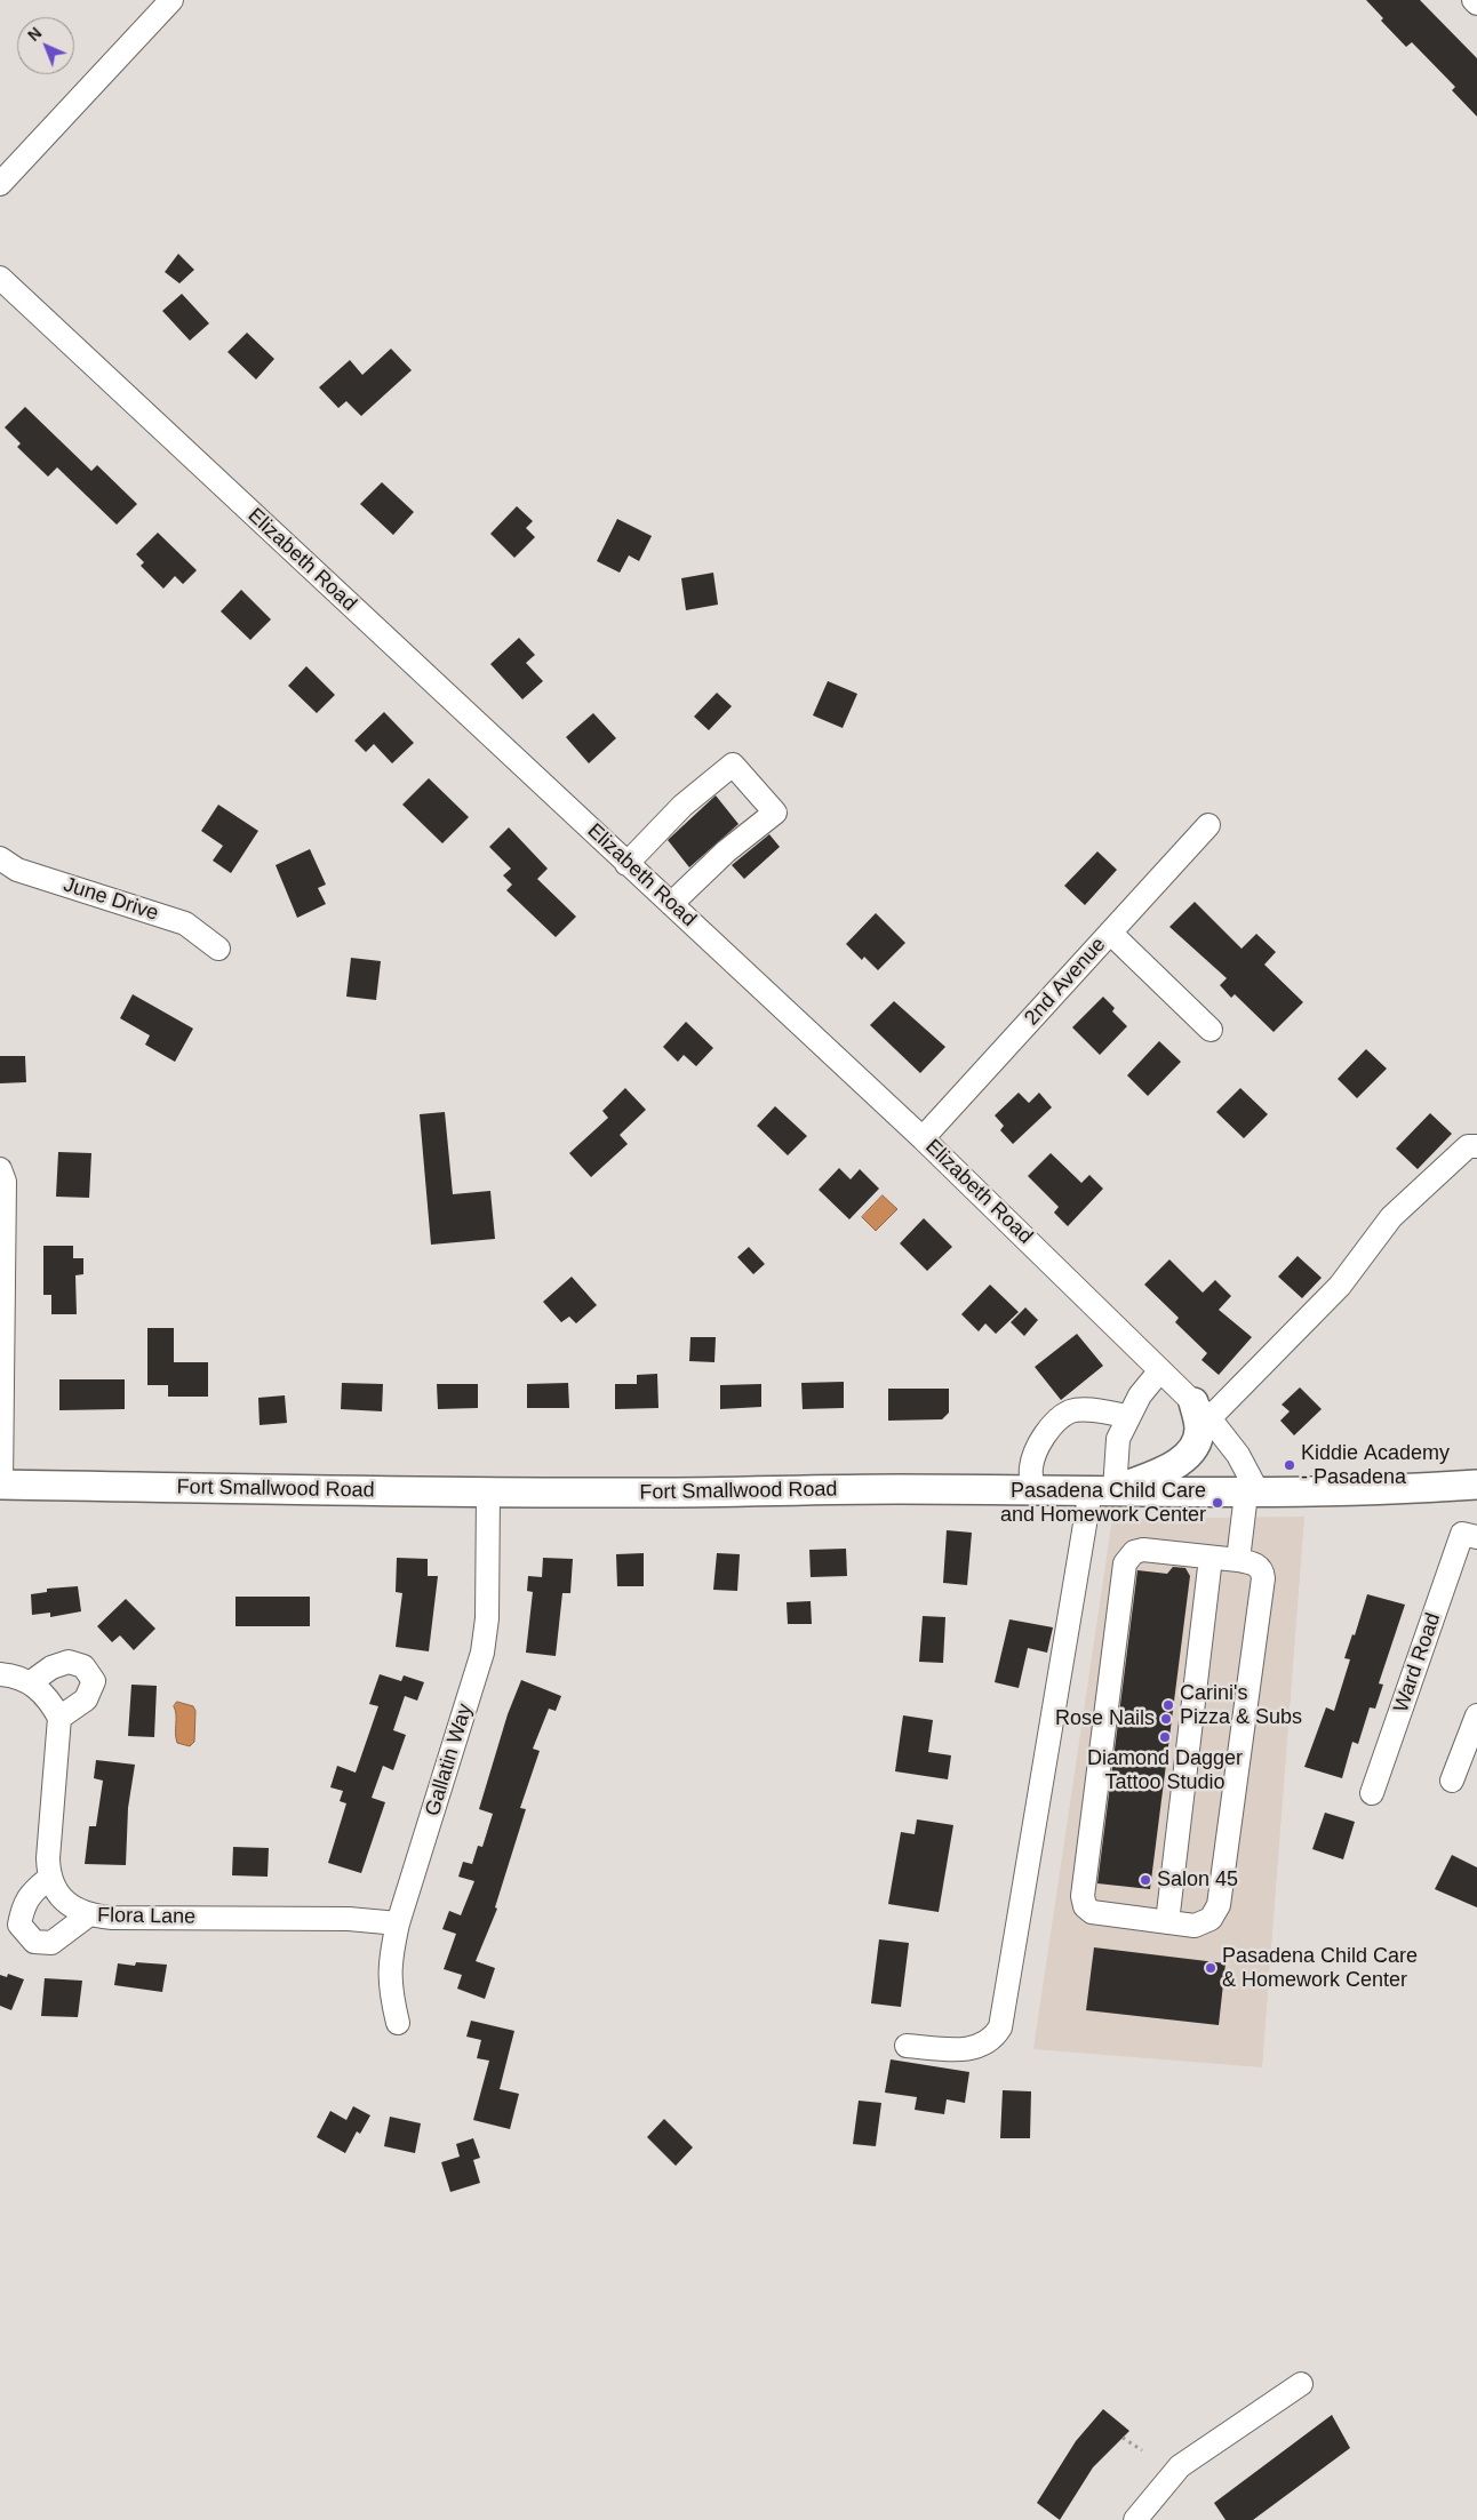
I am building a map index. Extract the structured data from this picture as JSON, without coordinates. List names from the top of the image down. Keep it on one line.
{"streets":{"main road":["Fort Smallwood Road"],"street":["Elizabeth Road","June Drive","2nd Avenue","Ward Road","Gallatin Way","Flora Lane"]},"crossings":[["Elizabeth Road","2nd Avenue"],["Elizabeth Road","Fort Smallwood Road"],["Fort Smallwood Road","Gallatin Way"],["Gallatin Way","Flora Lane"]],"places":["Kiddie Academy - Pasadena","Pasadena Child Care and Homework Center","Carini's Pizza & Subs","Rose Nails","Diamond Dagger Tattoo Studio","Salon 45","Pasadena Child Care & Homework Center"],"north":"top left"}
